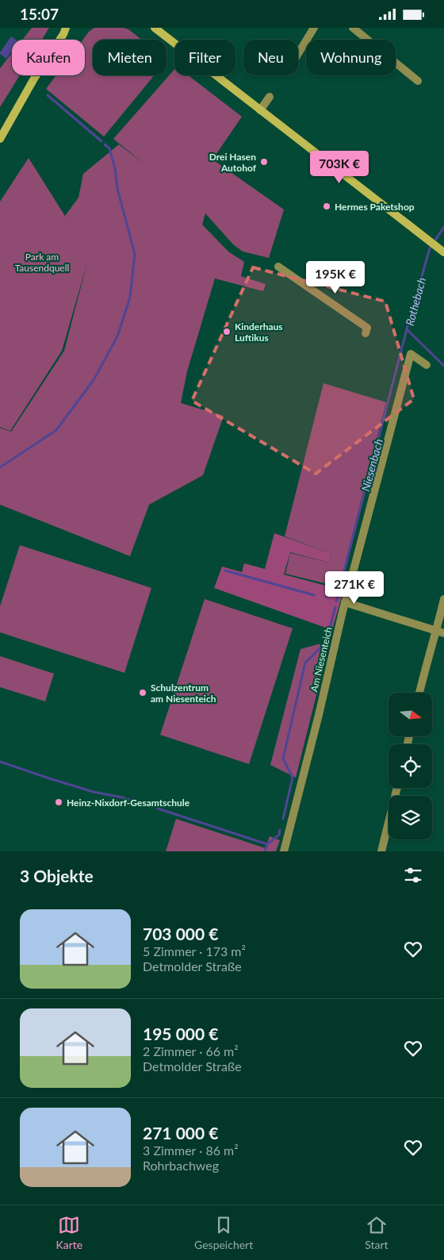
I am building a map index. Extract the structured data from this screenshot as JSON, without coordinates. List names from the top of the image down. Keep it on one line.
{"streets":{"street":["Am Niesenteich"]},"water":["Rothebach","Niesenbach"],"parks":["Park am Tausendquell"],"places":["Drei Hasen Autohof","Hermes Paketshop","Kinderhaus Luftikus","Schulzentrum am Niesenteich","Heinz-Nixdorf-Gesamtschule"],"north":"right","page":{"status":"15:07","chip":["Kaufen","Mieten","Filter","Neu","Wohnung"],"price":["703K €","195K €","271K €"],"heading":"3 Objekte","list":[{"name":"703 000 €","note":"5 Zimmer · 173 m² · Detmolder Straße"},{"name":"195 000 €","note":"2 Zimmer · 66 m² · Detmolder Straße"},{"name":"271 000 €","note":"3 Zimmer · 86 m² · Rohrbachweg"}],"tabs":["Karte","Gespeichert","Start"]}}
